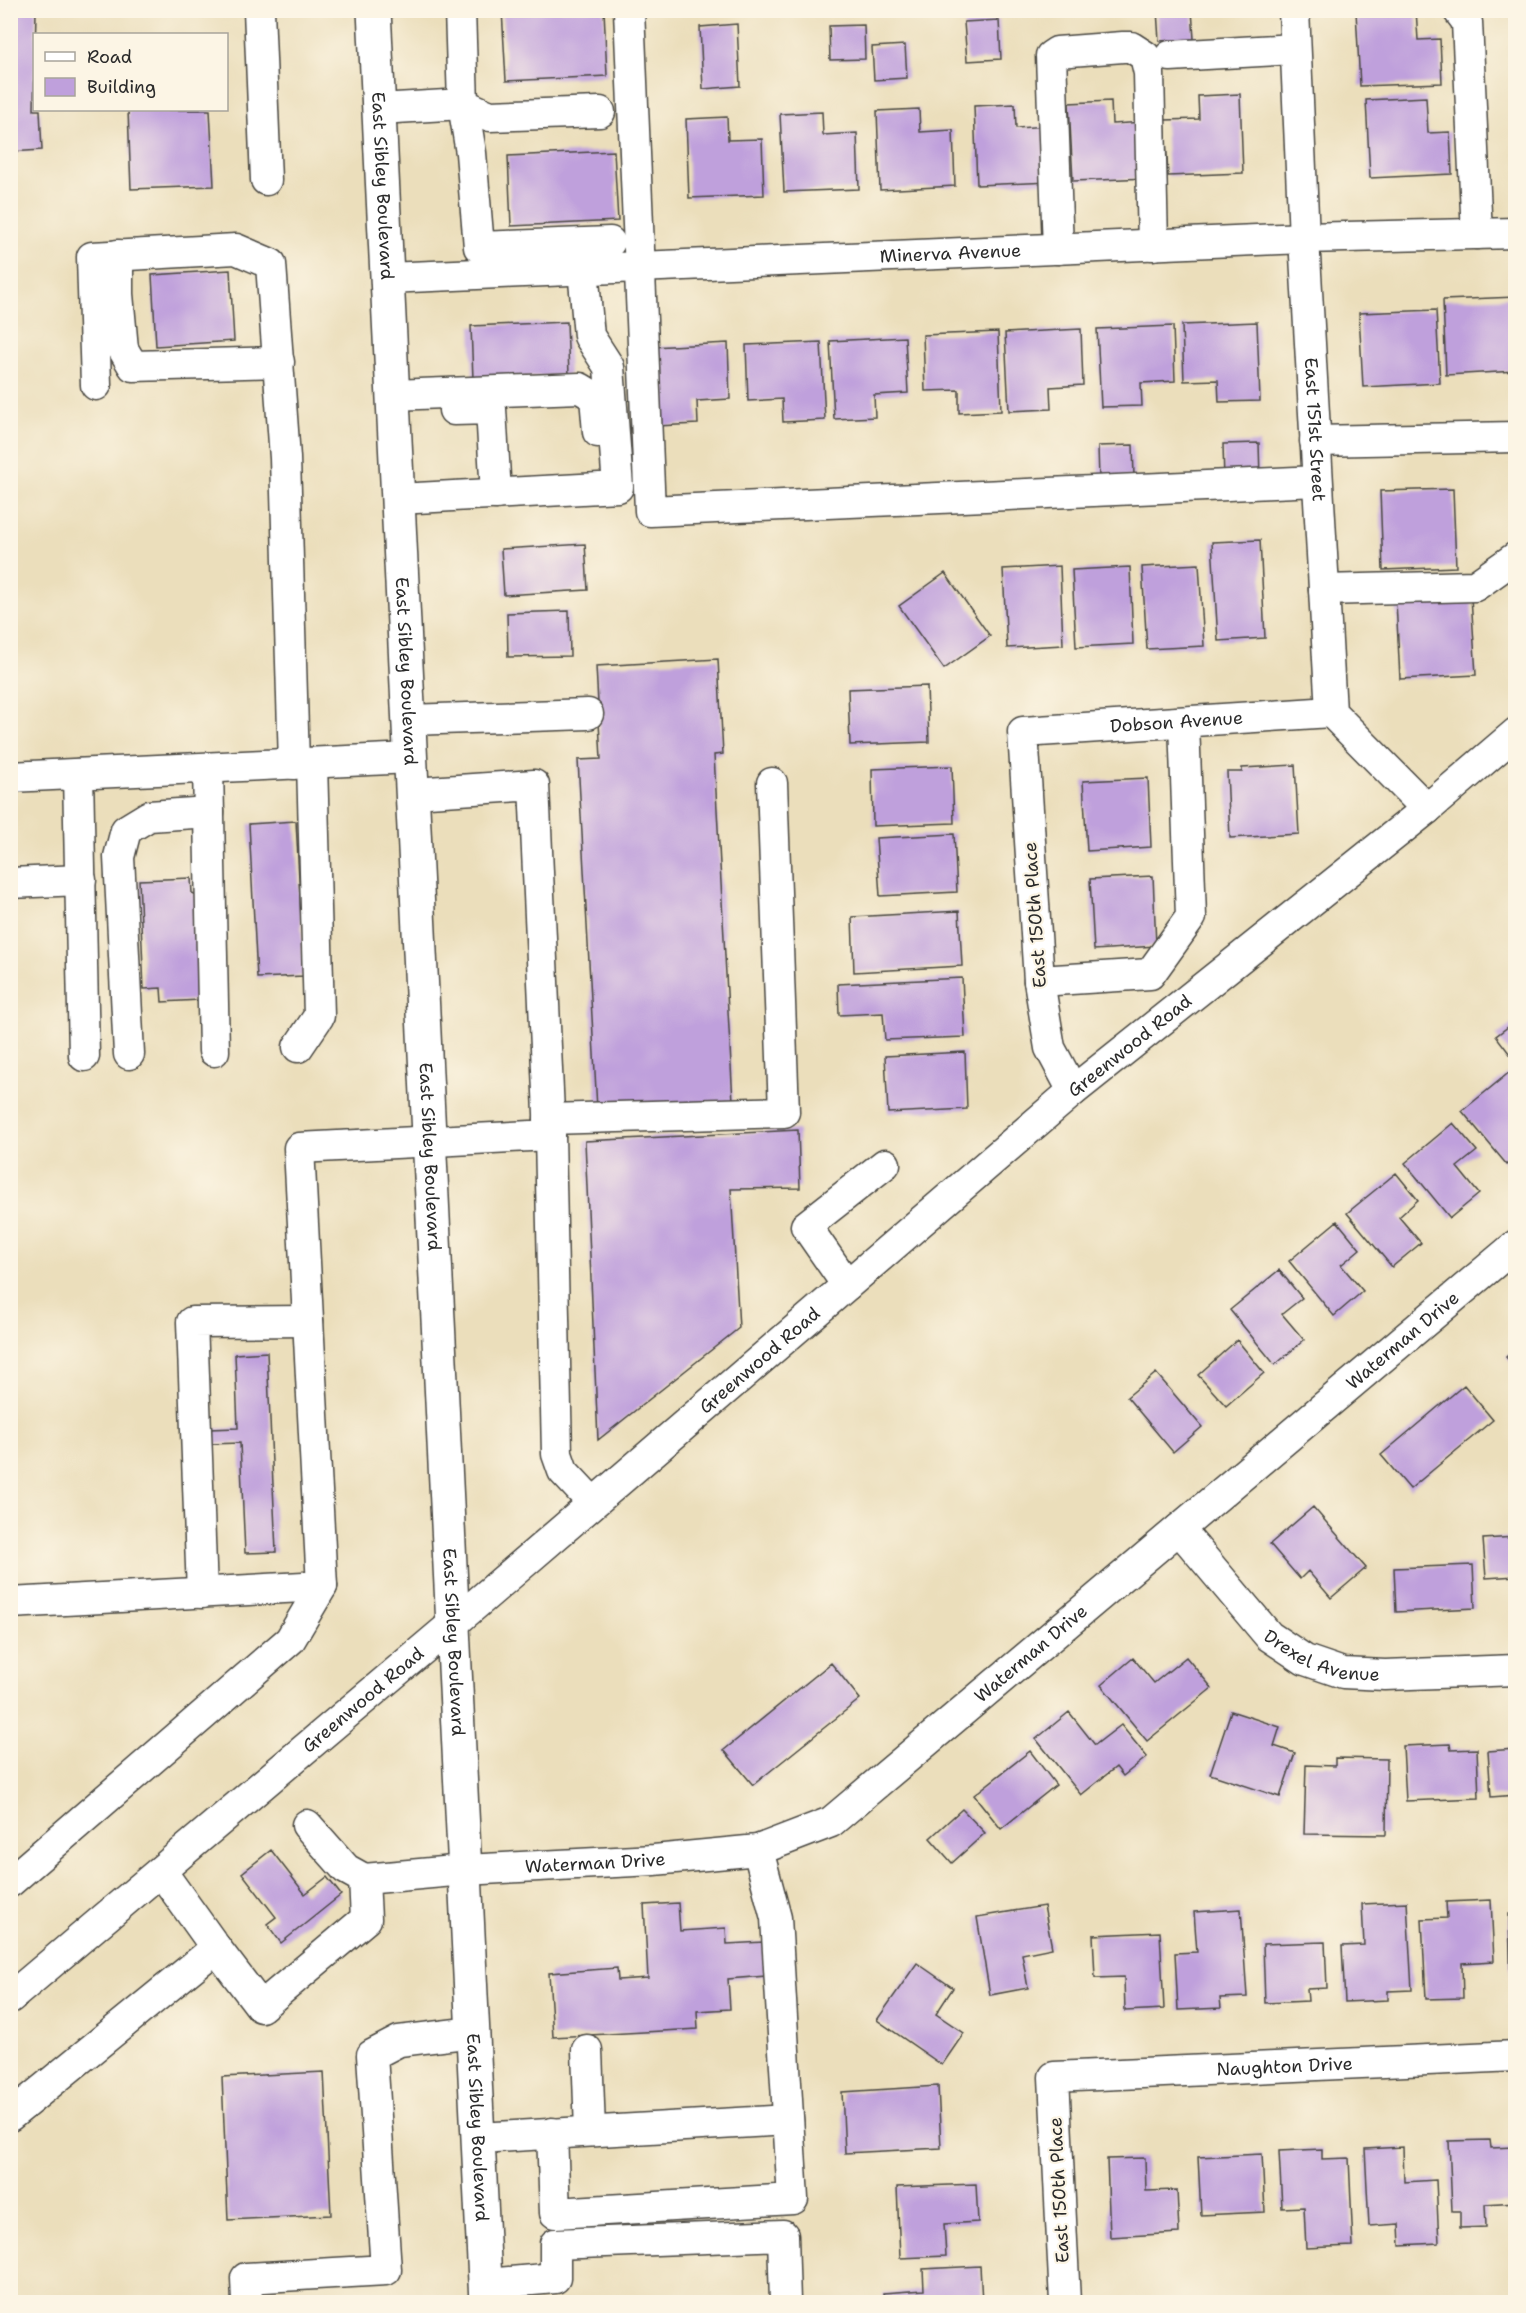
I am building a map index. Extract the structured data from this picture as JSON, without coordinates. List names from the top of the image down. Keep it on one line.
{"streets":{"main road":["East Sibley Boulevard"],"street":["Minerva Avenue","East 151st Street","Dobson Avenue","East 150th Place","Greenwood Road","Waterman Drive","Drexel Avenue","Naughton Drive"]},"crossings":[["East Sibley Boulevard","Minerva Avenue"],["East Sibley Boulevard","Greenwood Road"],["East Sibley Boulevard","Waterman Drive"],["Minerva Avenue","East 151st Street"],["East 151st Street","Dobson Avenue"],["Dobson Avenue","East 150th Place"],["East 150th Place","Greenwood Road"],["East 150th Place","Naughton Drive"],["Waterman Drive","Drexel Avenue"]],"legend":["Road","Building"]}
